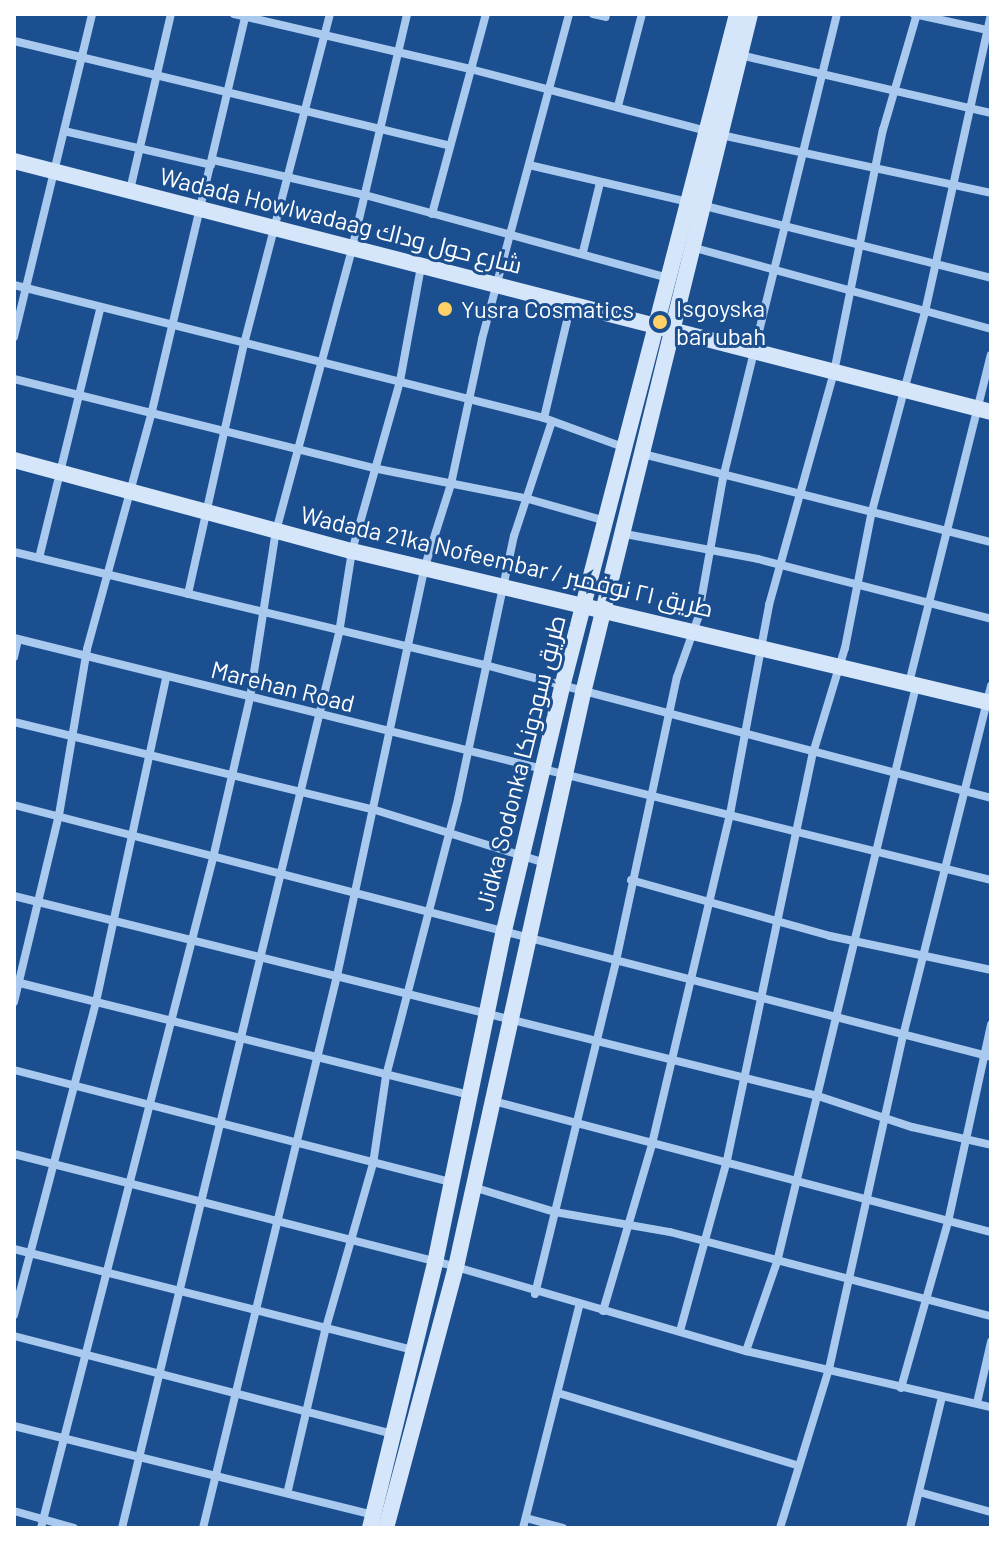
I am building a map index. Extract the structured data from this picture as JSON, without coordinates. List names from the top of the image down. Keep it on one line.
{"streets":{"main road":["Wadada Howlwadaag شارع حول وداك","Wadada 21ka Nofeembar / طريق ٢١ نوفمبر","Jidka Sodonka طريق سودونكا"],"street":["Marehan Road"]},"crossings":[["Wadada Howlwadaag شارع حول وداك","Jidka Sodonka طريق سودونكا"],["Wadada 21ka Nofeembar / طريق ٢١ نوفمبر","Jidka Sodonka طريق سودونكا"],["Marehan Road","Jidka Sodonka طريق سودونكا"]],"places":["Yusra Cosmatics","Isgoyska bar ubah"]}
